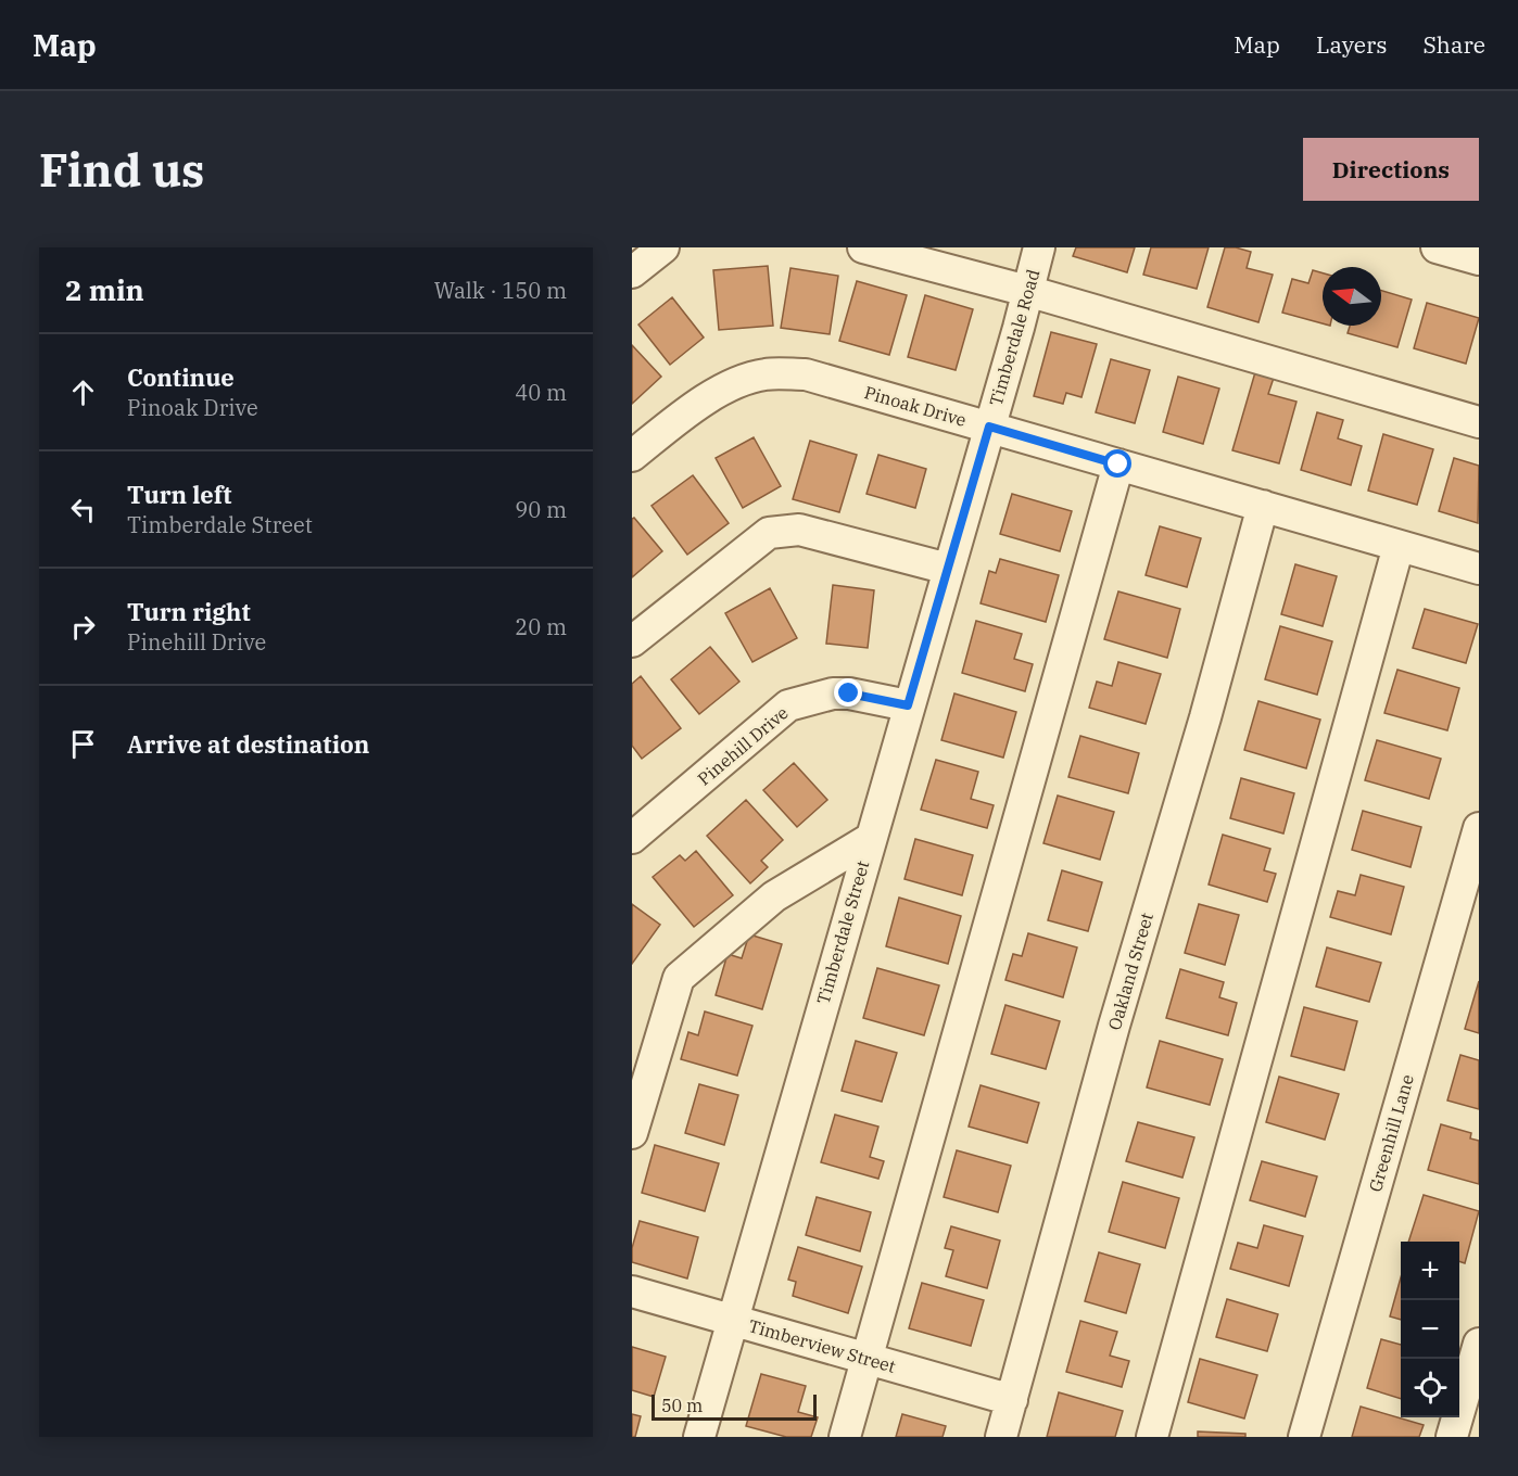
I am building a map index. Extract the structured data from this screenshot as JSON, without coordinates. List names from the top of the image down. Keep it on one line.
{"streets":{"street":["Timberdale Road","Pinoak Drive","Pinehill Drive","Timberdale Street","Oakland Street","Greenhill Lane","Timberview Street"]},"crossings":[["Timberdale Road","Pinoak Drive"],["Timberdale Road","Timberdale Street"],["Pinoak Drive","Timberdale Street"],["Pinoak Drive","Oakland Street"],["Pinehill Drive","Timberdale Street"],["Timberdale Street","Timberview Street"],["Oakland Street","Timberview Street"]],"scale_bar":"50 m","north":"left","page":{"header":"Map","nav":["Map","Layers","Share"],"buttons":"Directions","title":"Find us","heading":["2 min","Walk · 150 m"],"list":[["Continue","Pinoak Drive","40 m"],["Turn left","Timberdale Street","90 m"],["Turn right","Pinehill Drive","20 m"],"Arrive at destination"],"map_buttons":["+","−"],"scale":"50 m"}}
